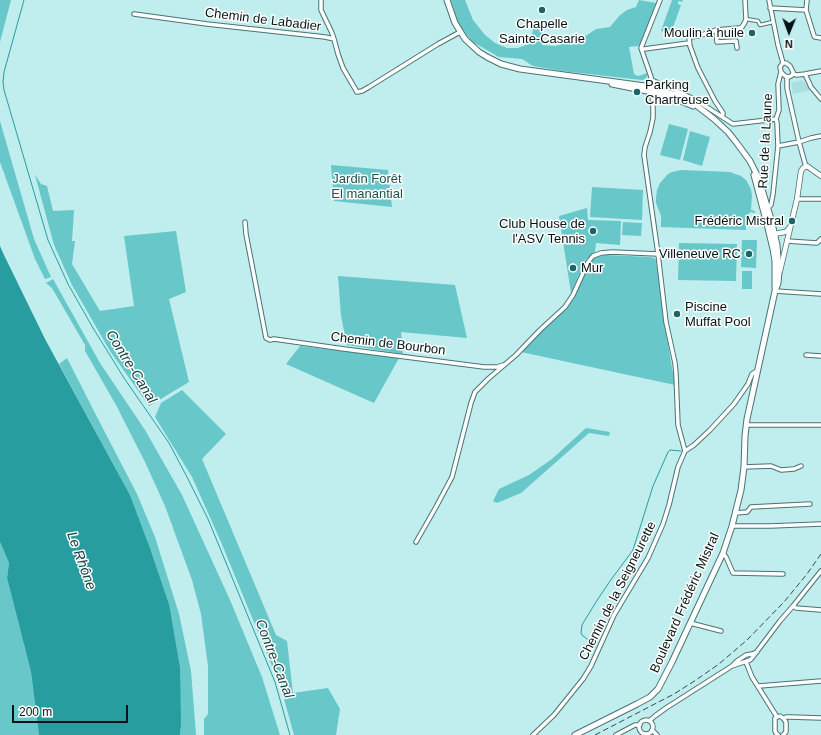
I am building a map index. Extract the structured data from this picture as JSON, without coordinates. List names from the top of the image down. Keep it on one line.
{"streets":{"main road":["Boulevard Frédéric Mistral"],"street":["Chemin de Labadier","Rue de la Laune","Chemin de Bourbon","Chemin de la Seigneurette"]},"crossings":[["Chemin de la Seigneurette","Boulevard Frédéric Mistral"]],"water":["Contre-Canal","Le Rhône"],"parks":["Jardin Forêt El manantial"],"places":["Chapelle Sainte-Casarie","Moulin à huile","Parking Chartreuse","Frédéric Mistral","Club House de l'ASV Tennis","Villeneuve RC","Mur","Piscine Muffat Pool"],"scale_bar":"200 m","north":"bottom"}
